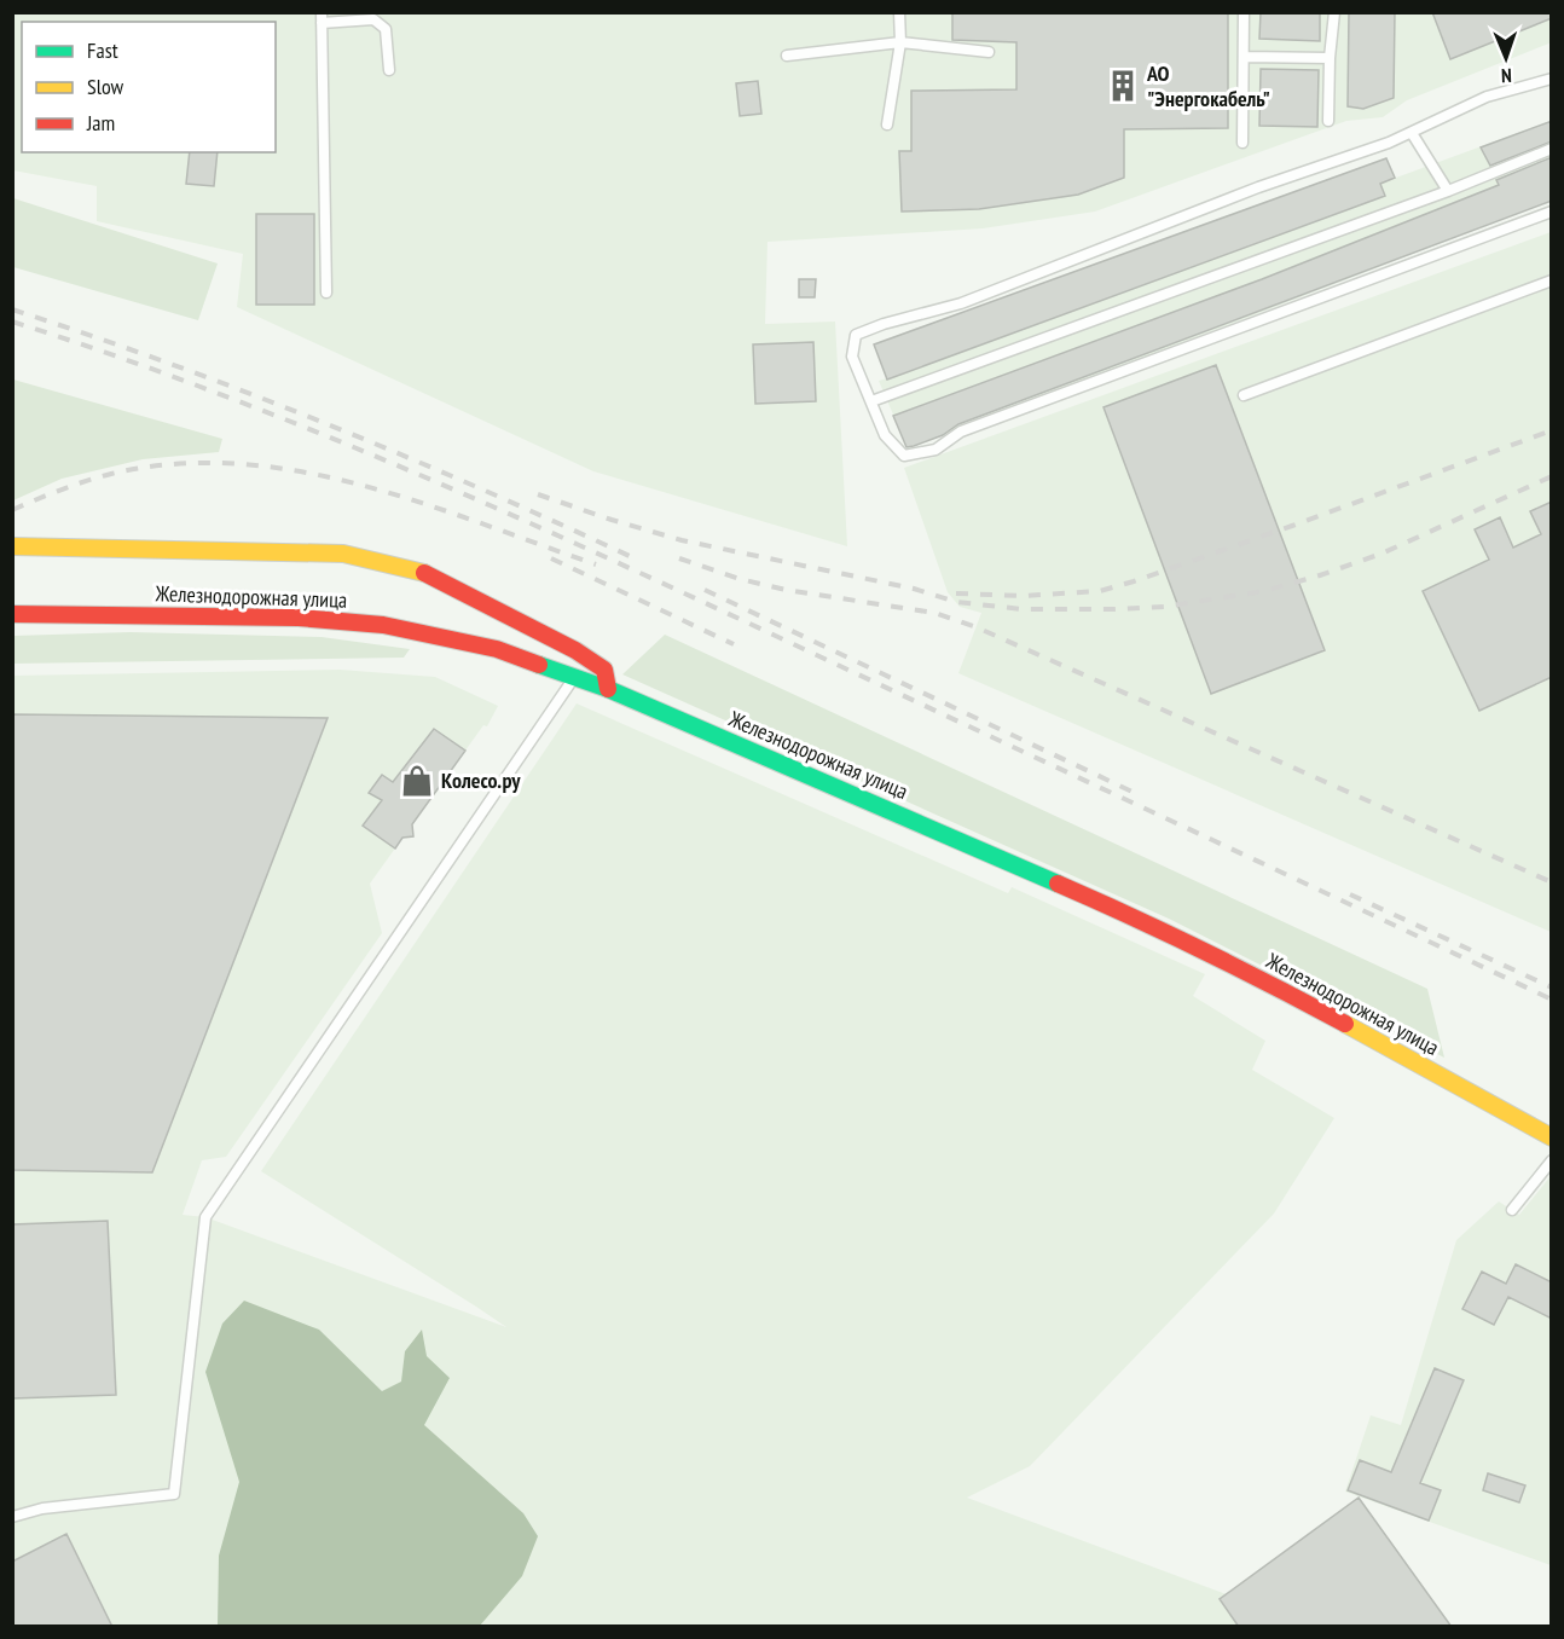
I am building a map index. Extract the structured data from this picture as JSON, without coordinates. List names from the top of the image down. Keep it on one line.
{"streets":{"main road":["Железнодорожная улица"]},"places":{"building":["АО \"Энергокабель\""],"shop":["Колесо.ру"]},"legend":["Fast","Slow","Jam"],"north":"bottom"}
